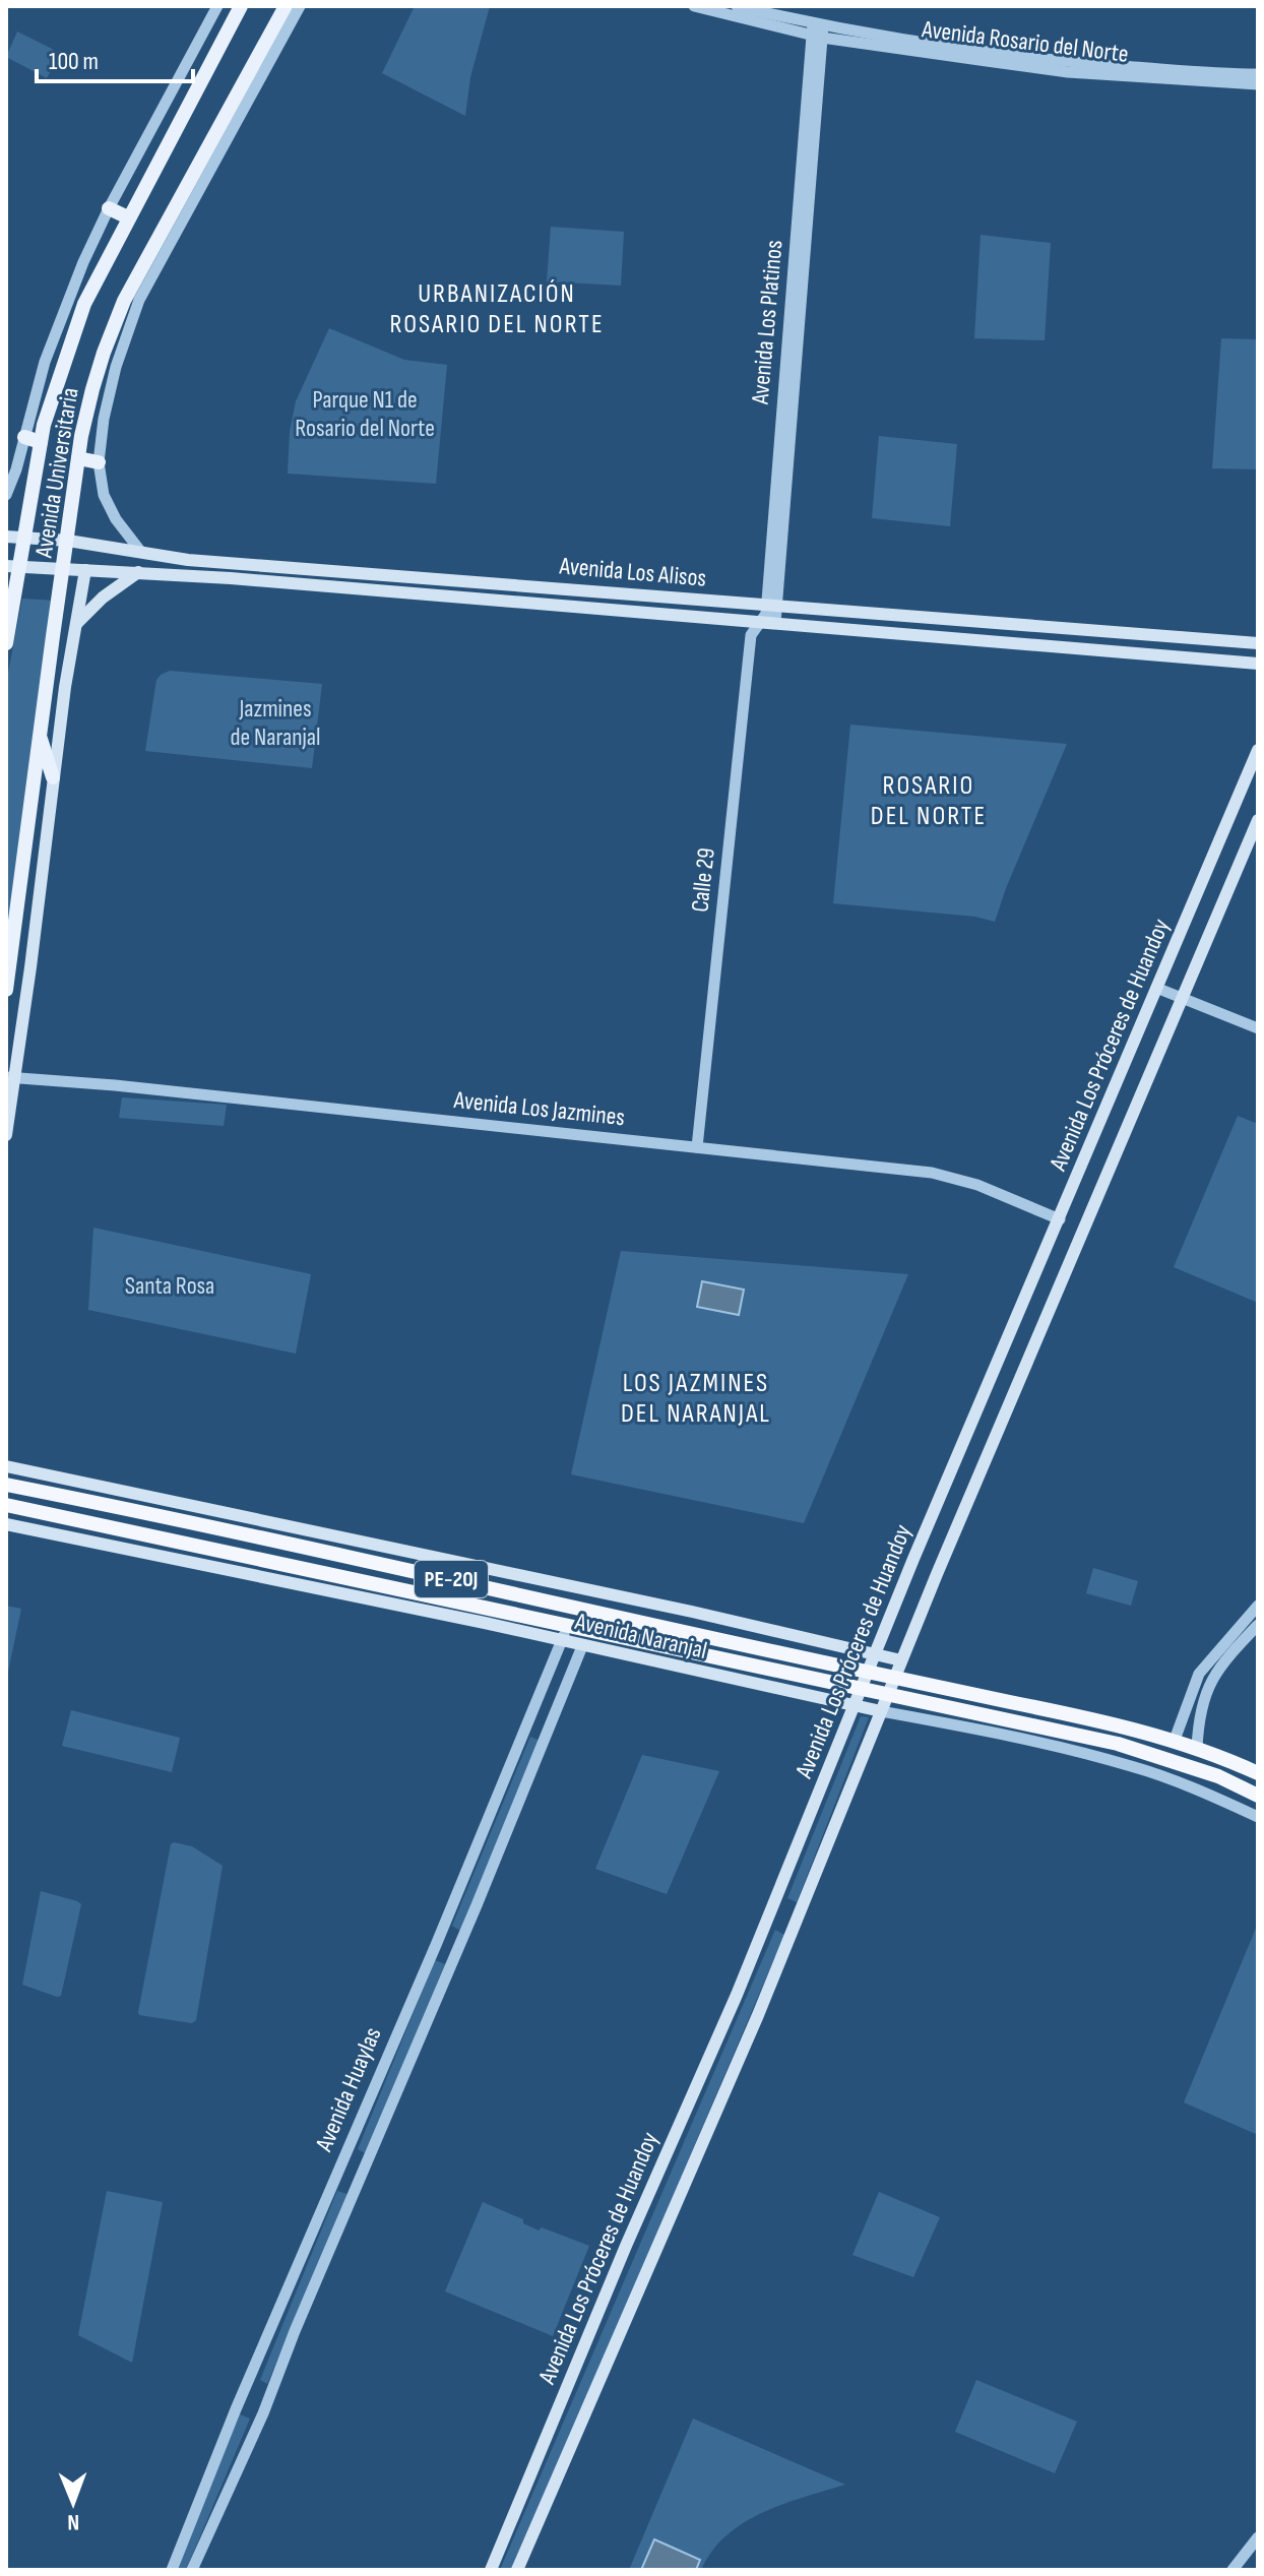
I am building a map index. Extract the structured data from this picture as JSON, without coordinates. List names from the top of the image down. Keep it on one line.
{"streets":{"highway":["PE-20J","Avenida Naranjal"],"main road":["Avenida Universitaria","Avenida Los Alisos","Avenida Los Próceres de Huandoy"],"street":["Avenida Rosario del Norte","Avenida Los Platinos","Calle 29","Avenida Los Jazmines","Avenida Huaylas"]},"crossings":[["Avenida Rosario del Norte","Avenida Los Platinos"],["Avenida Los Platinos","Avenida Los Alisos"],["Avenida Los Platinos","Calle 29"],["Avenida Universitaria","Avenida Los Alisos"],["Avenida Universitaria","Avenida Los Jazmines"],["Avenida Los Alisos","Calle 29"],["Calle 29","Avenida Los Jazmines"],["Avenida Los Próceres de Huandoy","Avenida Los Jazmines"],["Avenida Los Próceres de Huandoy","Avenida Naranjal"],["Avenida Naranjal","Avenida Huaylas"]],"districts":["URBANIZACIÓN ROSARIO DEL NORTE","ROSARIO DEL NORTE","LOS JAZMINES DEL NARANJAL"],"parks":["Parque N1 de Rosario del Norte","Jazmines de Naranjal","Santa Rosa"],"scale_bar":"100 m","north":"bottom"}
